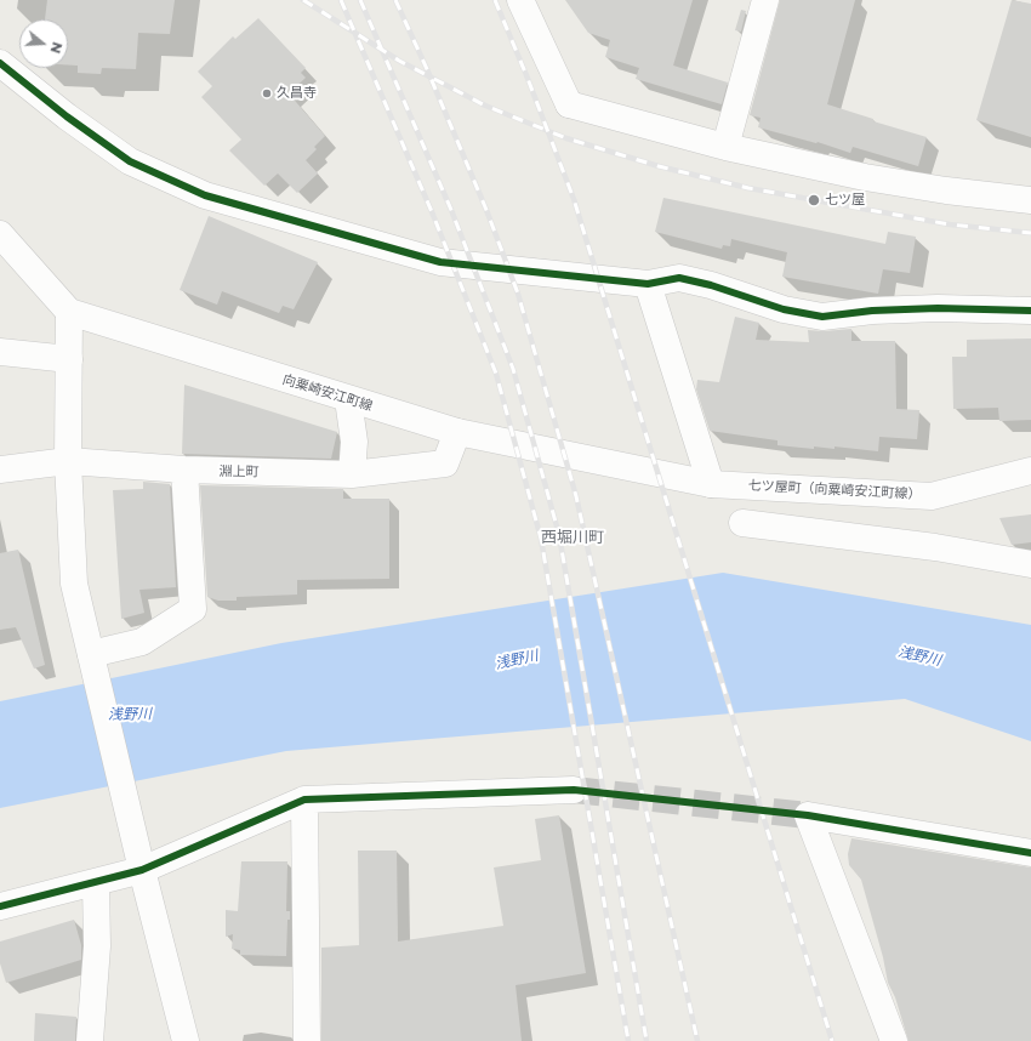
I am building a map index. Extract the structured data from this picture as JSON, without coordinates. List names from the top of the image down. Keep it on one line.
{"streets":{"street":["向粟崎安江町線","淵上町","七ツ屋町（向粟崎安江町線）"]},"crossings":[["向粟崎安江町線","淵上町"],["向粟崎安江町線","七ツ屋町（向粟崎安江町線）"]],"districts":["西堀川町"],"water":["浅野川"],"places":["久昌寺","七ツ屋"],"north":"right"}
